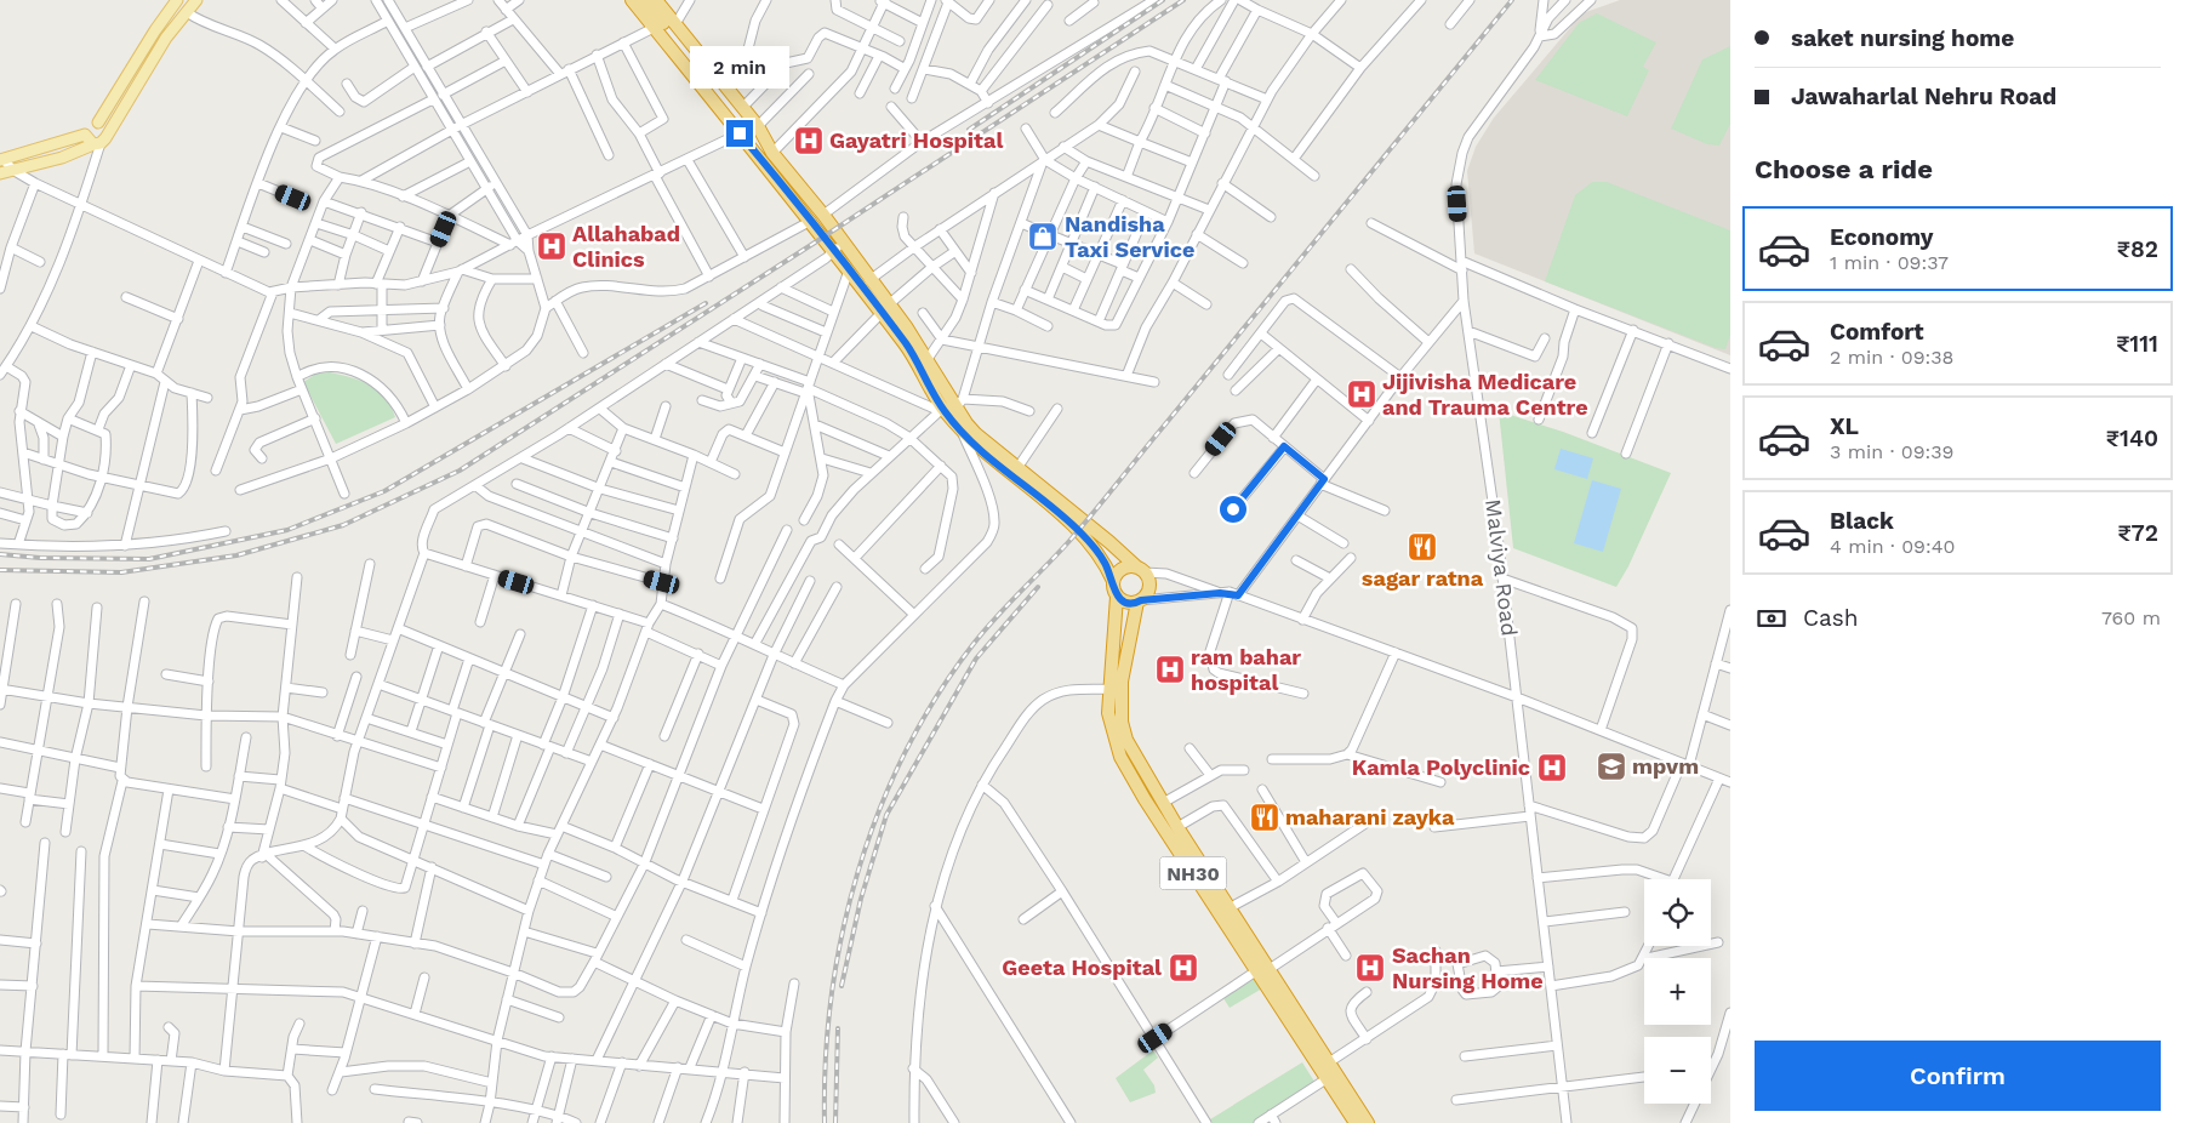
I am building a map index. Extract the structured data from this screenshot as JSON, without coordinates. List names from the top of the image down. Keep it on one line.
{"streets":{"highway":["NH30"],"street":["Malviya Road"]},"places":{"hospital":["Gayatri Hospital","Allahabad Clinics","Jijivisha Medicare and Trauma Centre","ram bahar hospital","Kamla Polyclinic","Geeta Hospital","Sachan Nursing Home"],"shop":["Nandisha Taxi Service"],"restaurant":["sagar ratna","maharani zayka"],"school or university":["mpvm"]},"page":{"banner":["saket nursing home","Jawaharlal Nehru Road"],"bubble":"2 min","heading":"Choose a ride","list":[{"name":"Economy","note":"1 min · 09:37","value":"₹82"},{"name":"Comfort","note":"2 min · 09:38","value":"₹111"},{"name":"XL","note":"3 min · 09:39","value":"₹140"},{"name":"Black","note":"4 min · 09:40","value":"₹72"}],"pay":["Cash","760 m"],"map_buttons":["+","−"],"buttons":"Confirm"}}
